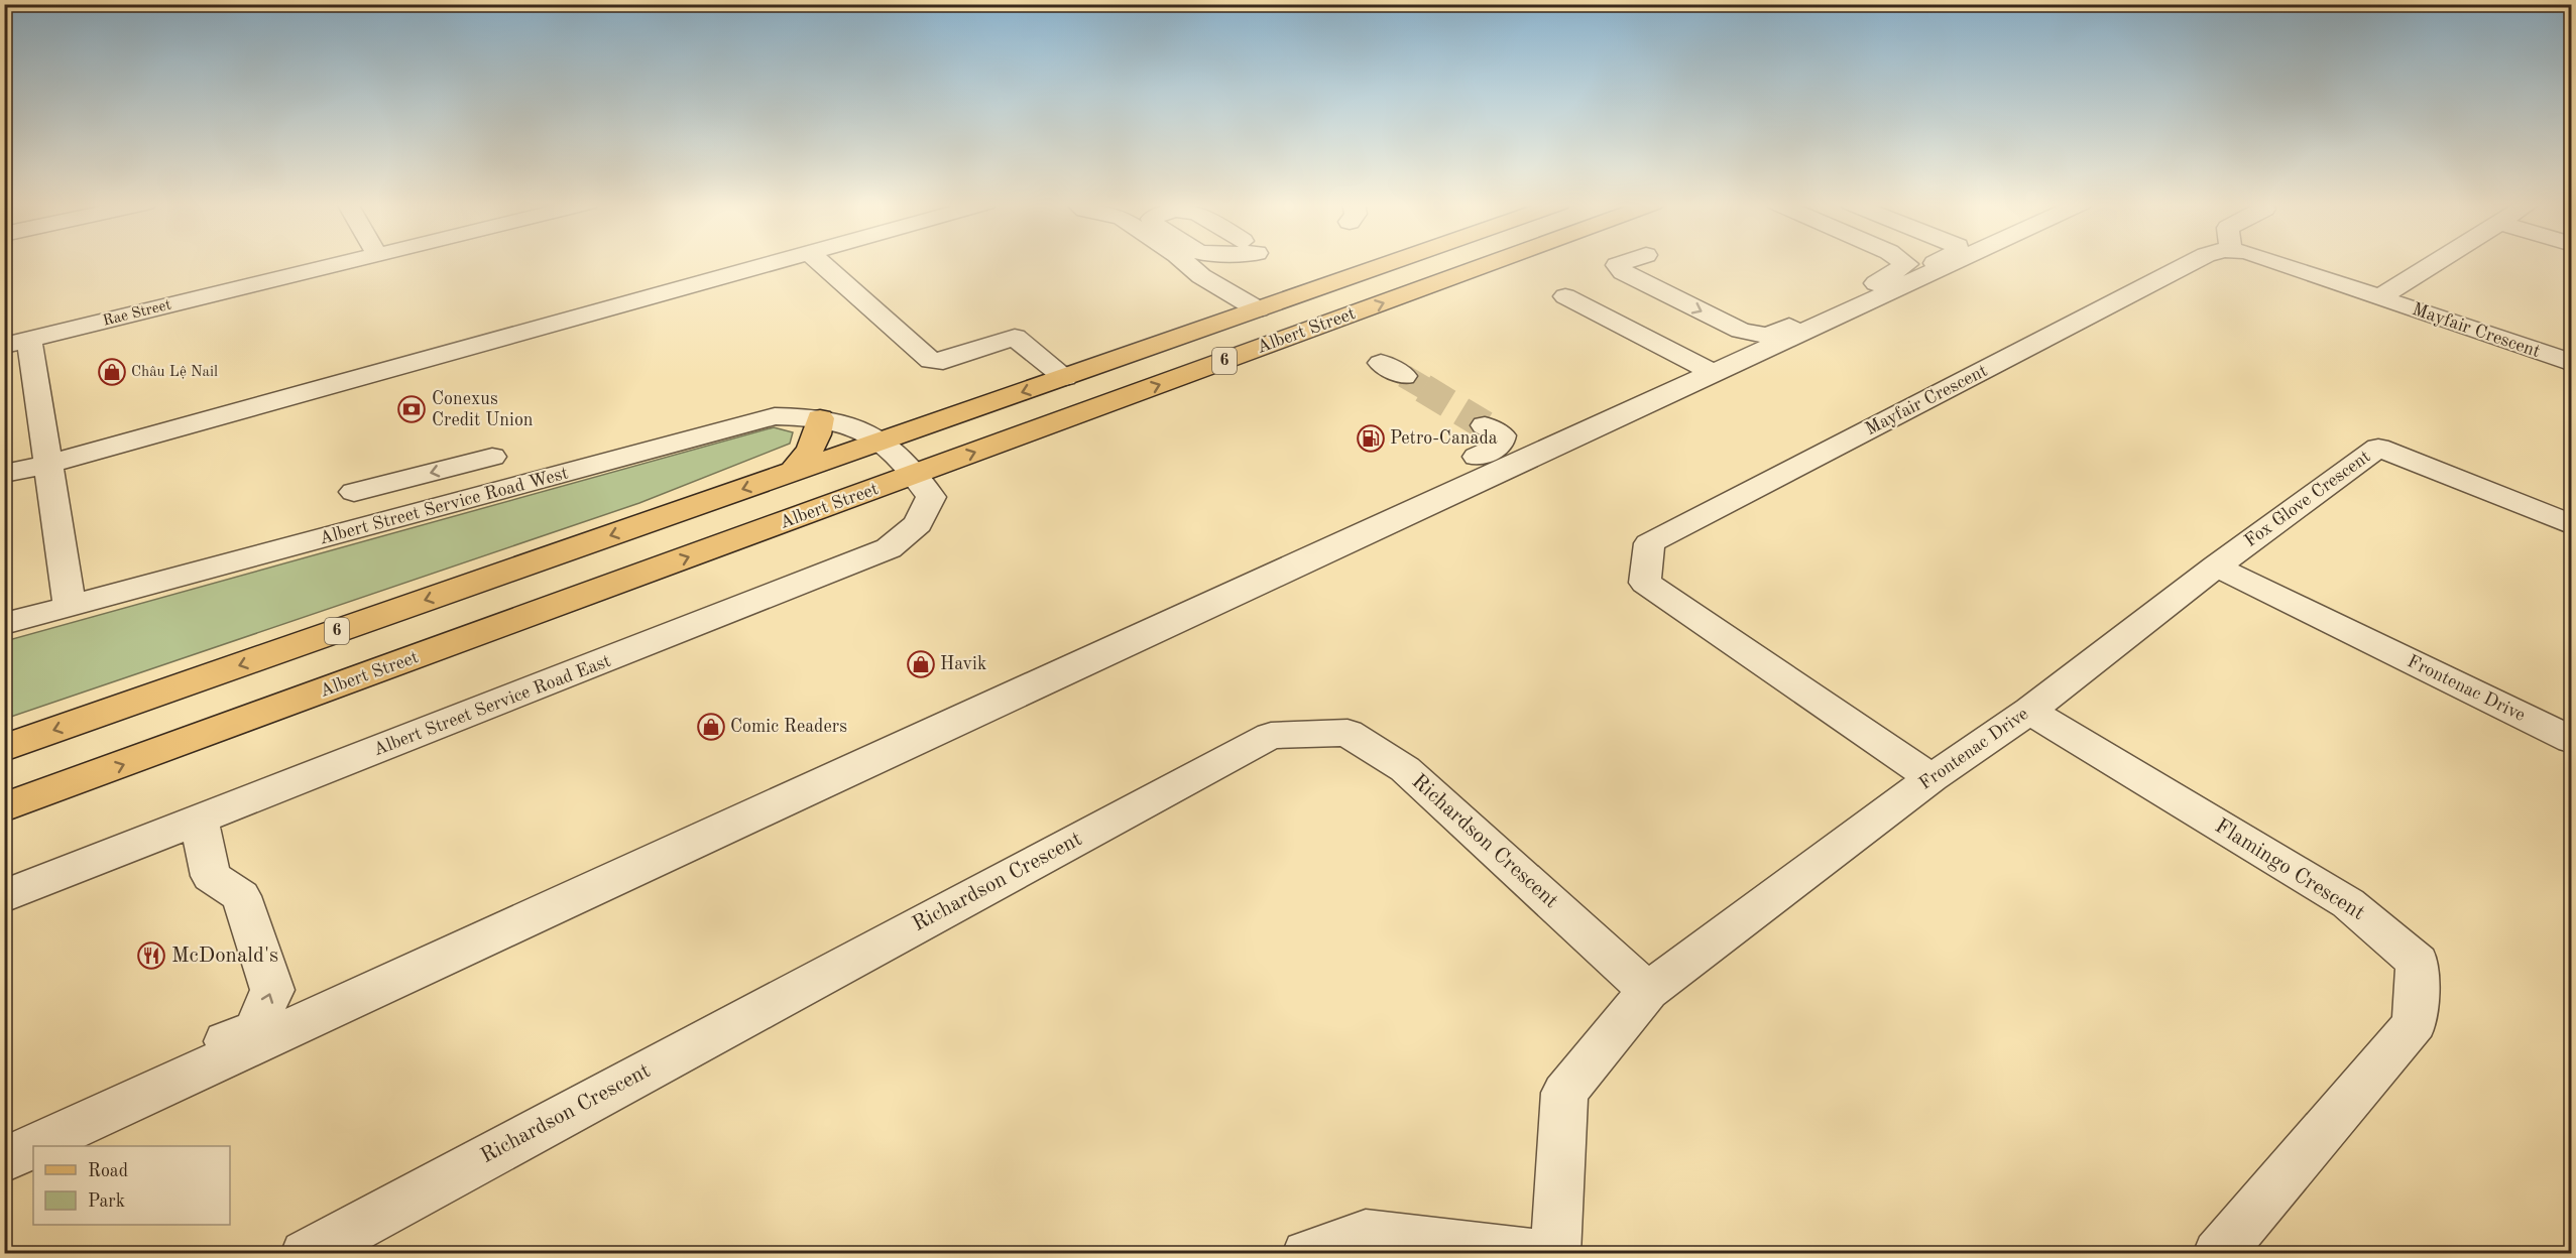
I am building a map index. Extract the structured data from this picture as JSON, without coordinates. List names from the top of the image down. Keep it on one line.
{"streets":{"main road":["Albert Street","6"],"street":["Rae Street","Mayfair Crescent","Fox Glove Crescent","Albert Street Service Road West","Frontenac Drive","Albert Street Service Road East","Richardson Crescent","Flamingo Crescent"]},"crossings":[["Albert Street","Albert Street Service Road West"],["Albert Street","Albert Street Service Road East"],["Mayfair Crescent","Frontenac Drive"],["Fox Glove Crescent","Frontenac Drive"],["Albert Street Service Road West","Albert Street Service Road East"],["Frontenac Drive","Richardson Crescent"],["Frontenac Drive","Flamingo Crescent"]],"places":{"shop":["Châu Lệ Nail","Havik","Comic Readers"],"bank":["Conexus Credit Union"],"fuel station":["Petro-Canada"],"restaurant":["McDonald's"]},"legend":["Road","Park"]}
